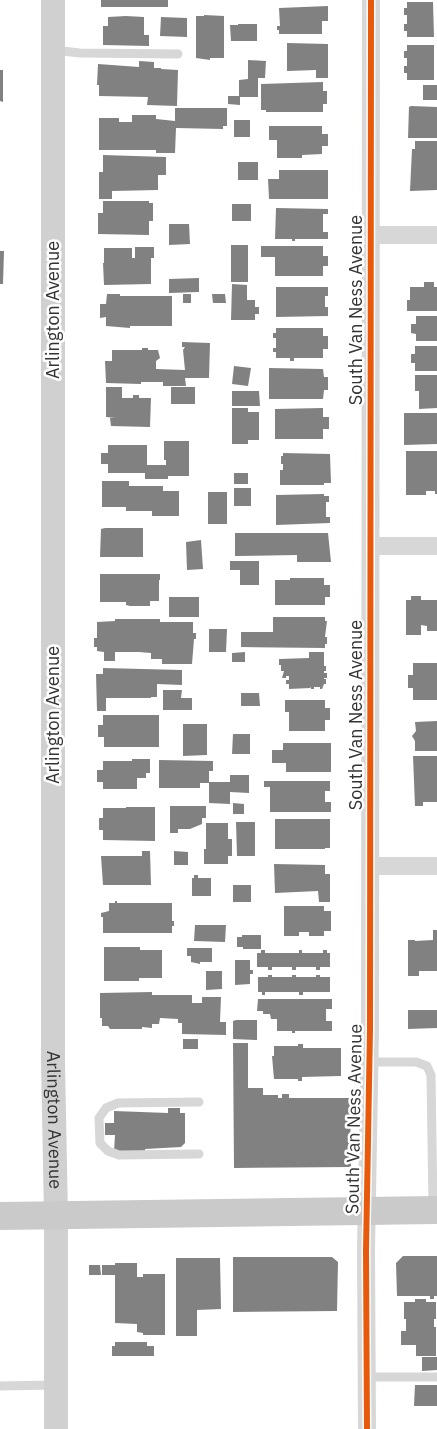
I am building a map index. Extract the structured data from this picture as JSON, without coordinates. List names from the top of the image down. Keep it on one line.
{"streets":{"main road":["Arlington Avenue"],"street":["South Van Ness Avenue"]}}
